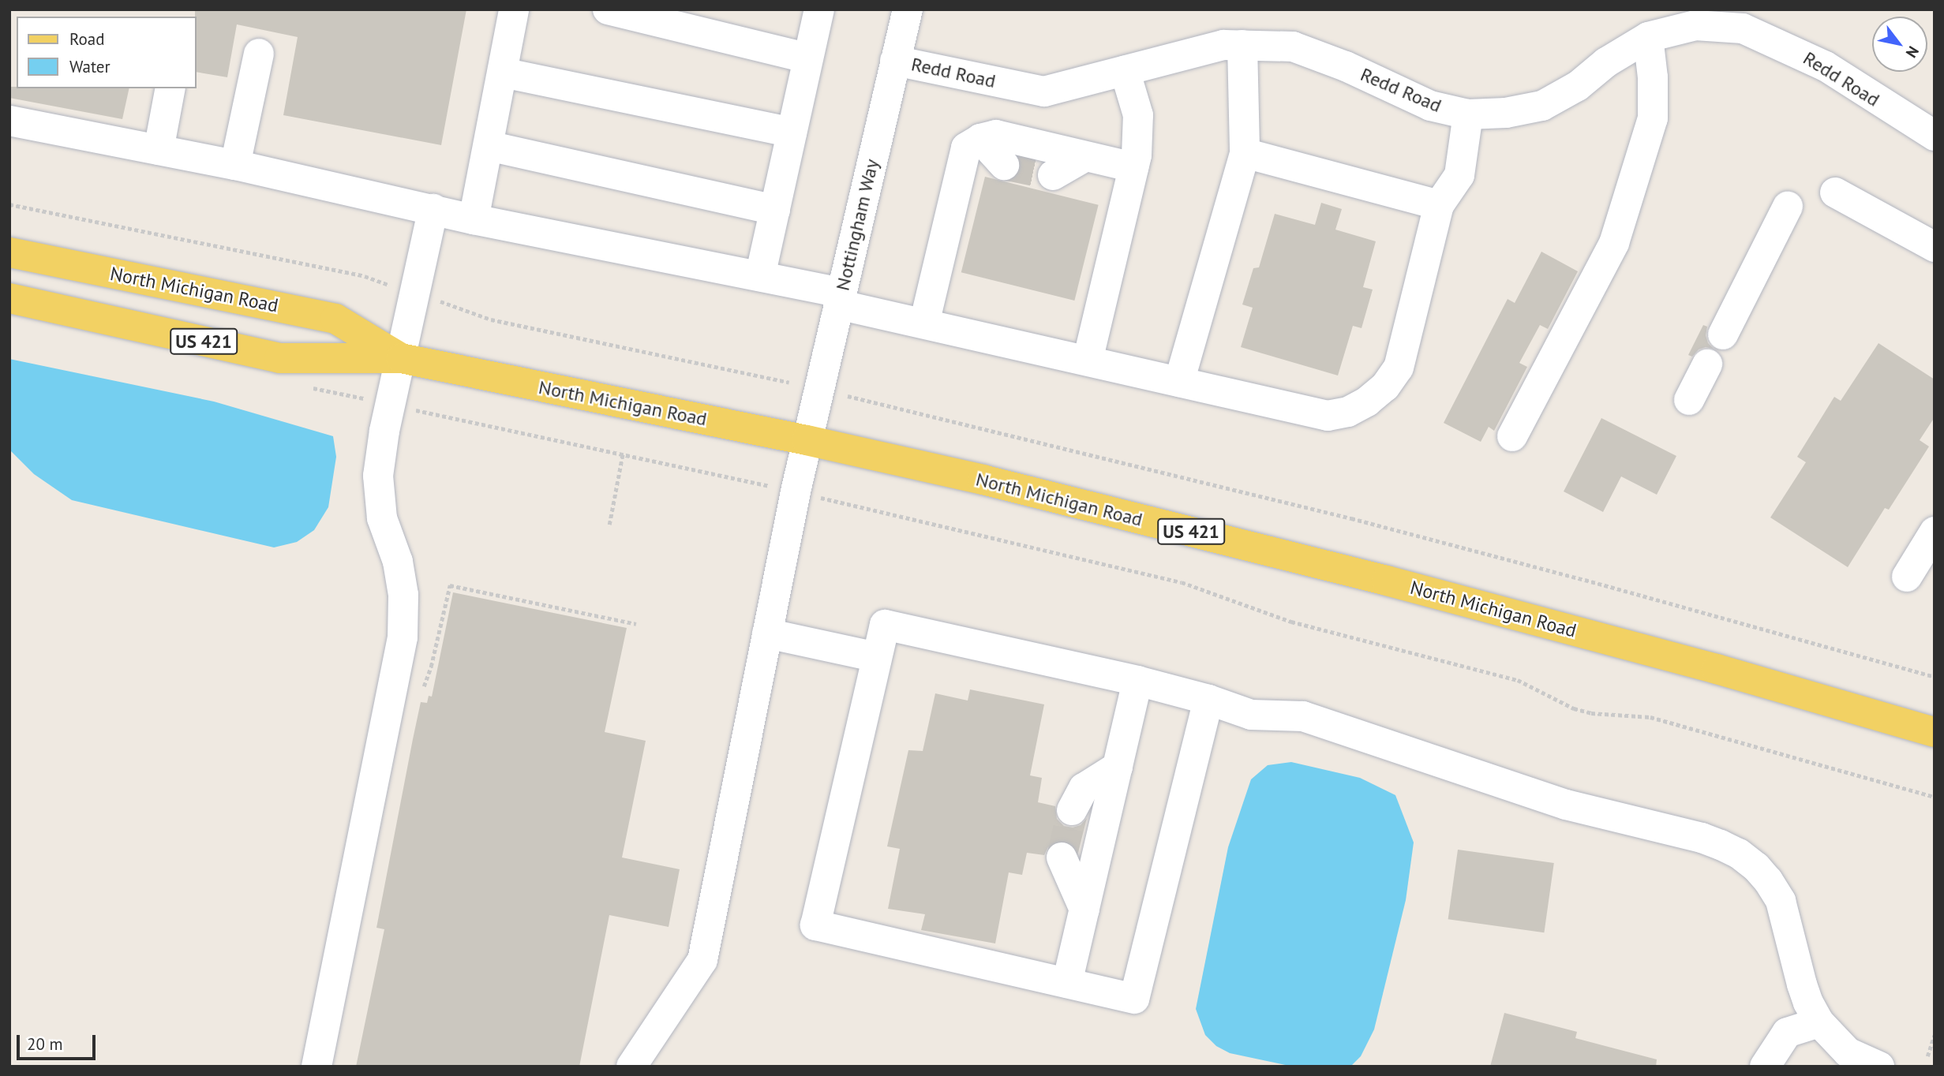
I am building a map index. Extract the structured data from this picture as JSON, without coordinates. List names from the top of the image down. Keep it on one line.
{"streets":{"main road":["North Michigan Road","US 421"],"street":["Redd Road","Nottingham Way"]},"crossings":[["Redd Road","Nottingham Way"],["Nottingham Way","North Michigan Road"]],"legend":["Road","Water"],"scale_bar":"20 m","north":"bottom right"}
